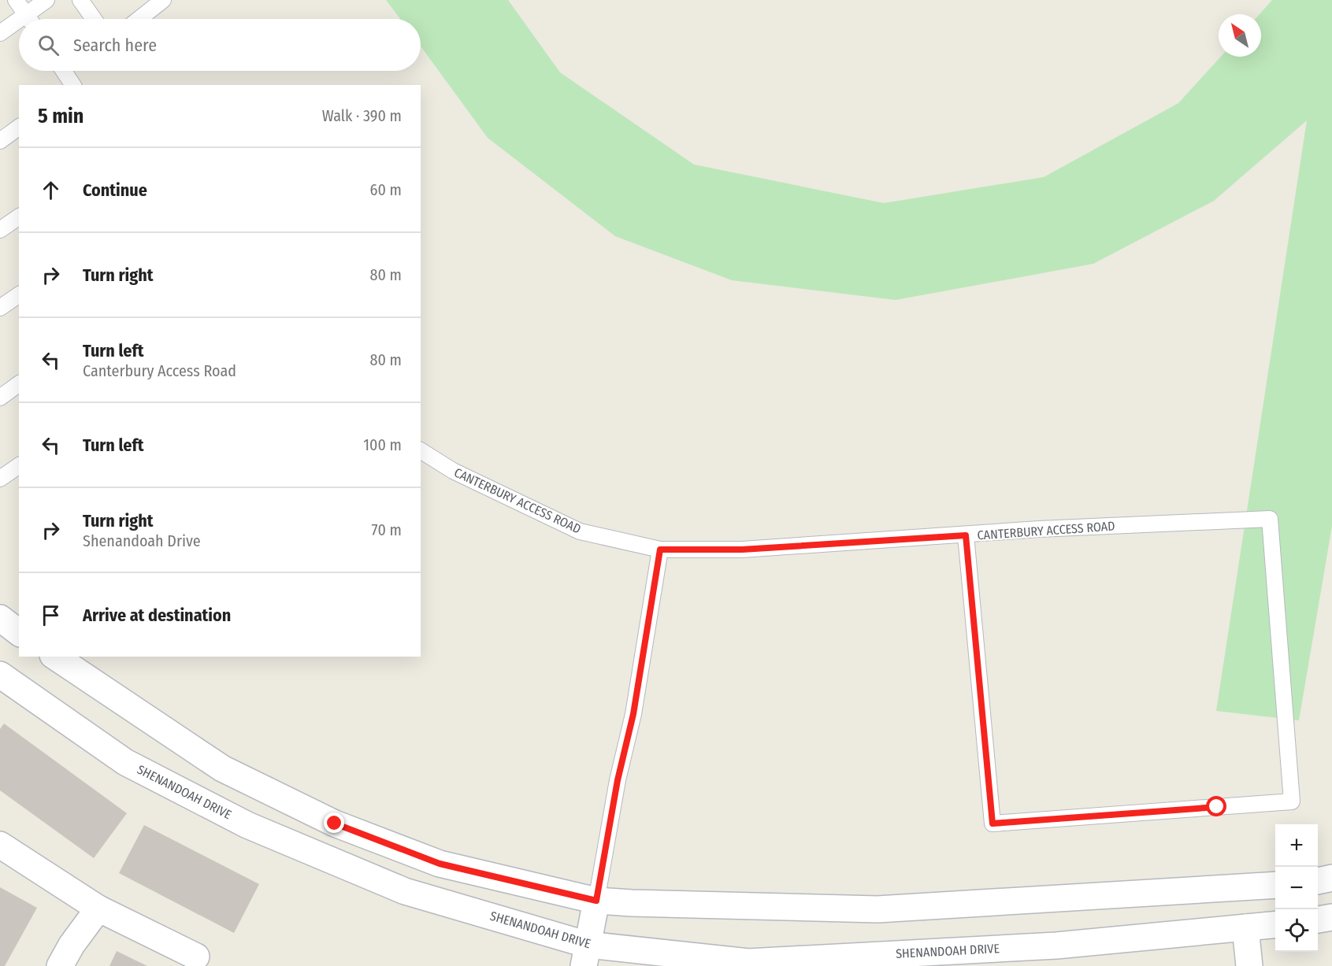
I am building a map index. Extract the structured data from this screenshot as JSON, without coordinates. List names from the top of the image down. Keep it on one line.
{"streets":{"street":["SHENANDOAH DRIVE"],"lane":["CANTERBURY ACCESS ROAD"]},"north":"top left","page":{"search":"Search here","heading":["5 min","Walk · 390 m"],"list":[["Continue","60 m"],["Turn right","80 m"],["Turn left","Canterbury Access Road","80 m"],["Turn left","100 m"],["Turn right","Shenandoah Drive","70 m"],"Arrive at destination"],"map_buttons":["+","−"]}}
